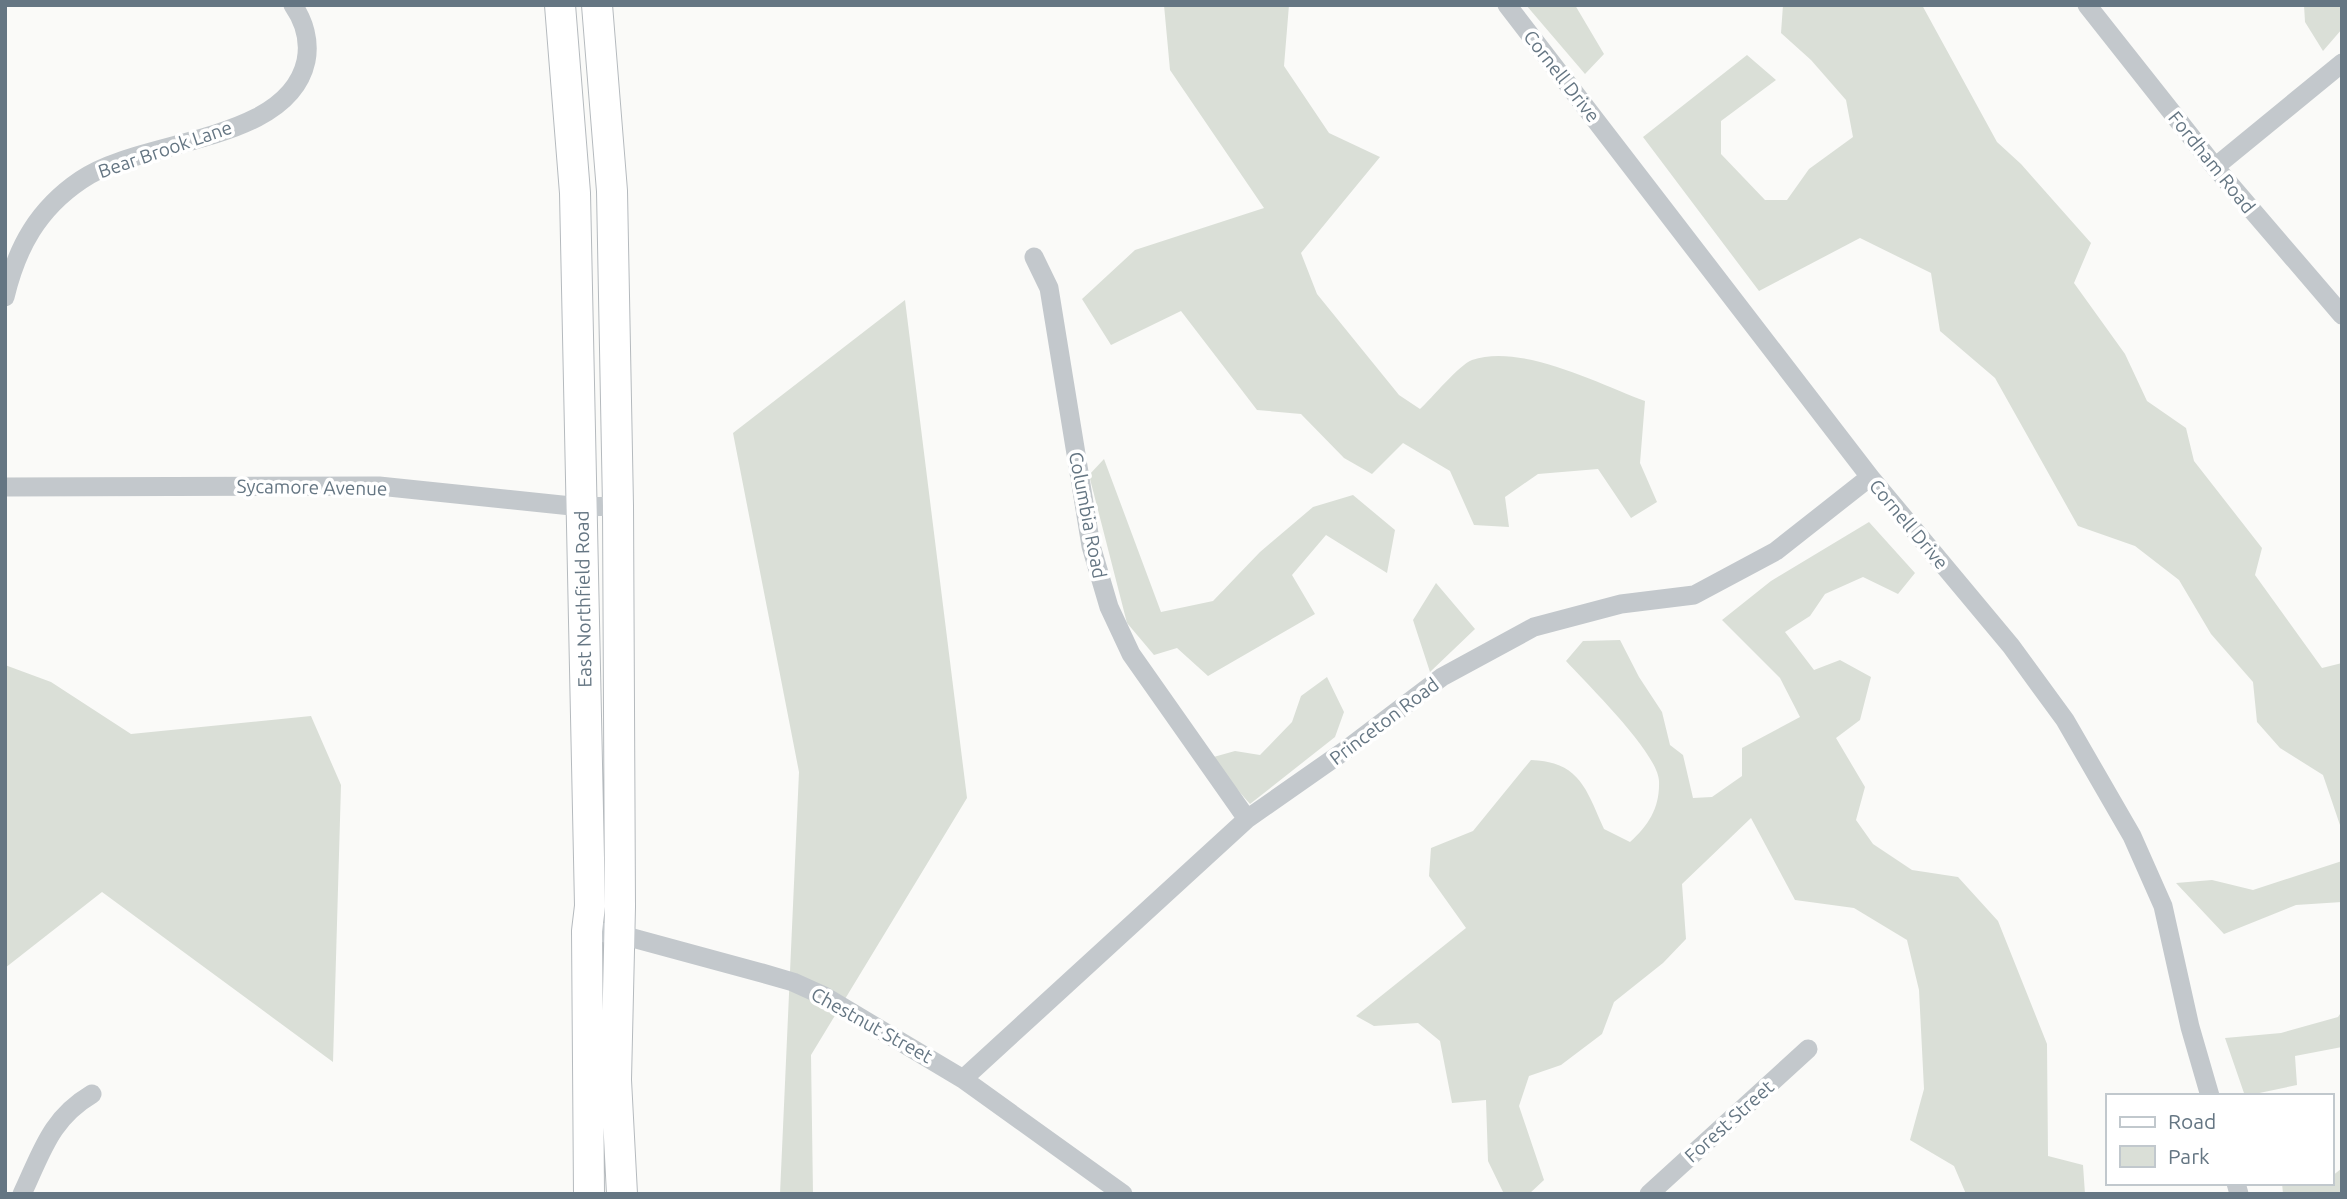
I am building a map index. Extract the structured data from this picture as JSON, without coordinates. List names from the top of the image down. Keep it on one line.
{"streets":{"main road":["East Northfield Road"],"street":["Cornell Drive","Bear Brook Lane","Fordham Road","Sycamore Avenue","Columbia Road","Princeton Road","Chestnut Street","Forest Street"]},"crossings":[["Cornell Drive","Princeton Road"],["Sycamore Avenue","East Northfield Road"],["Columbia Road","Princeton Road"],["East Northfield Road","Chestnut Street"],["Princeton Road","Chestnut Street"]],"legend":["Road","Park"]}
